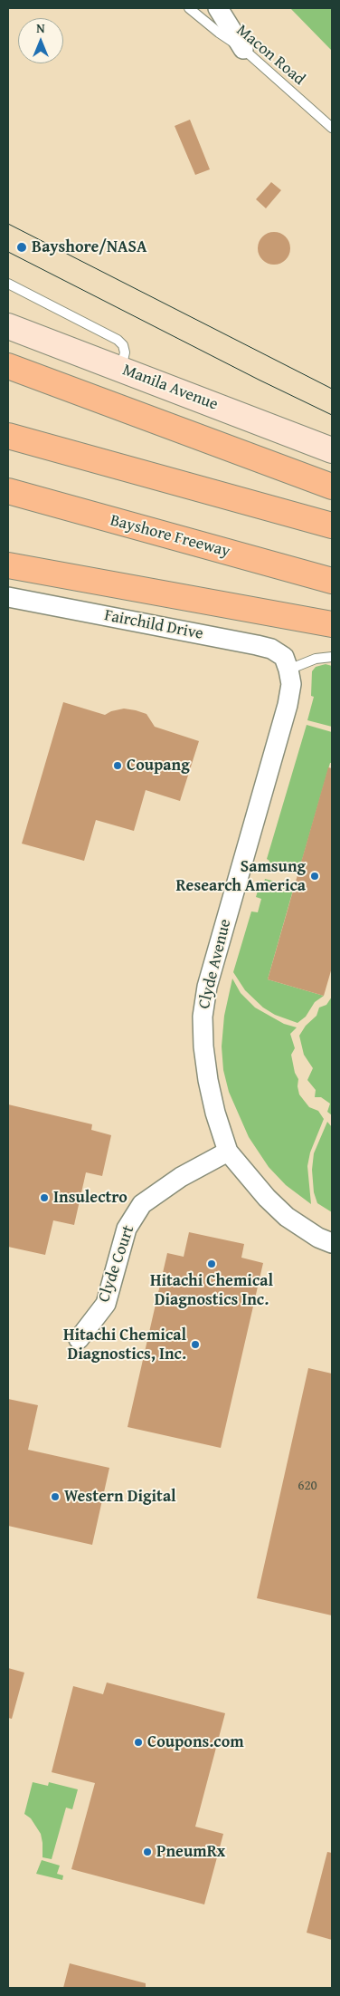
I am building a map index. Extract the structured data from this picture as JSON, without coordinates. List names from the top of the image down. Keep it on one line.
{"streets":{"highway":["Bayshore Freeway"],"main road":["Manila Avenue"],"street":["Fairchild Drive","Clyde Avenue","Clyde Court"],"lane":["Macon Road"]},"crossings":[["Fairchild Drive","Clyde Avenue"],["Clyde Avenue","Clyde Court"]],"places":["Bayshore/NASA","Coupang","Samsung Research America","Insulectro","Hitachi Chemical Diagnostics Inc.","Hitachi Chemical Diagnostics, Inc.","Western Digital","Coupons.com","PneumRx"],"house_numbers":["620"],"north":"top"}
